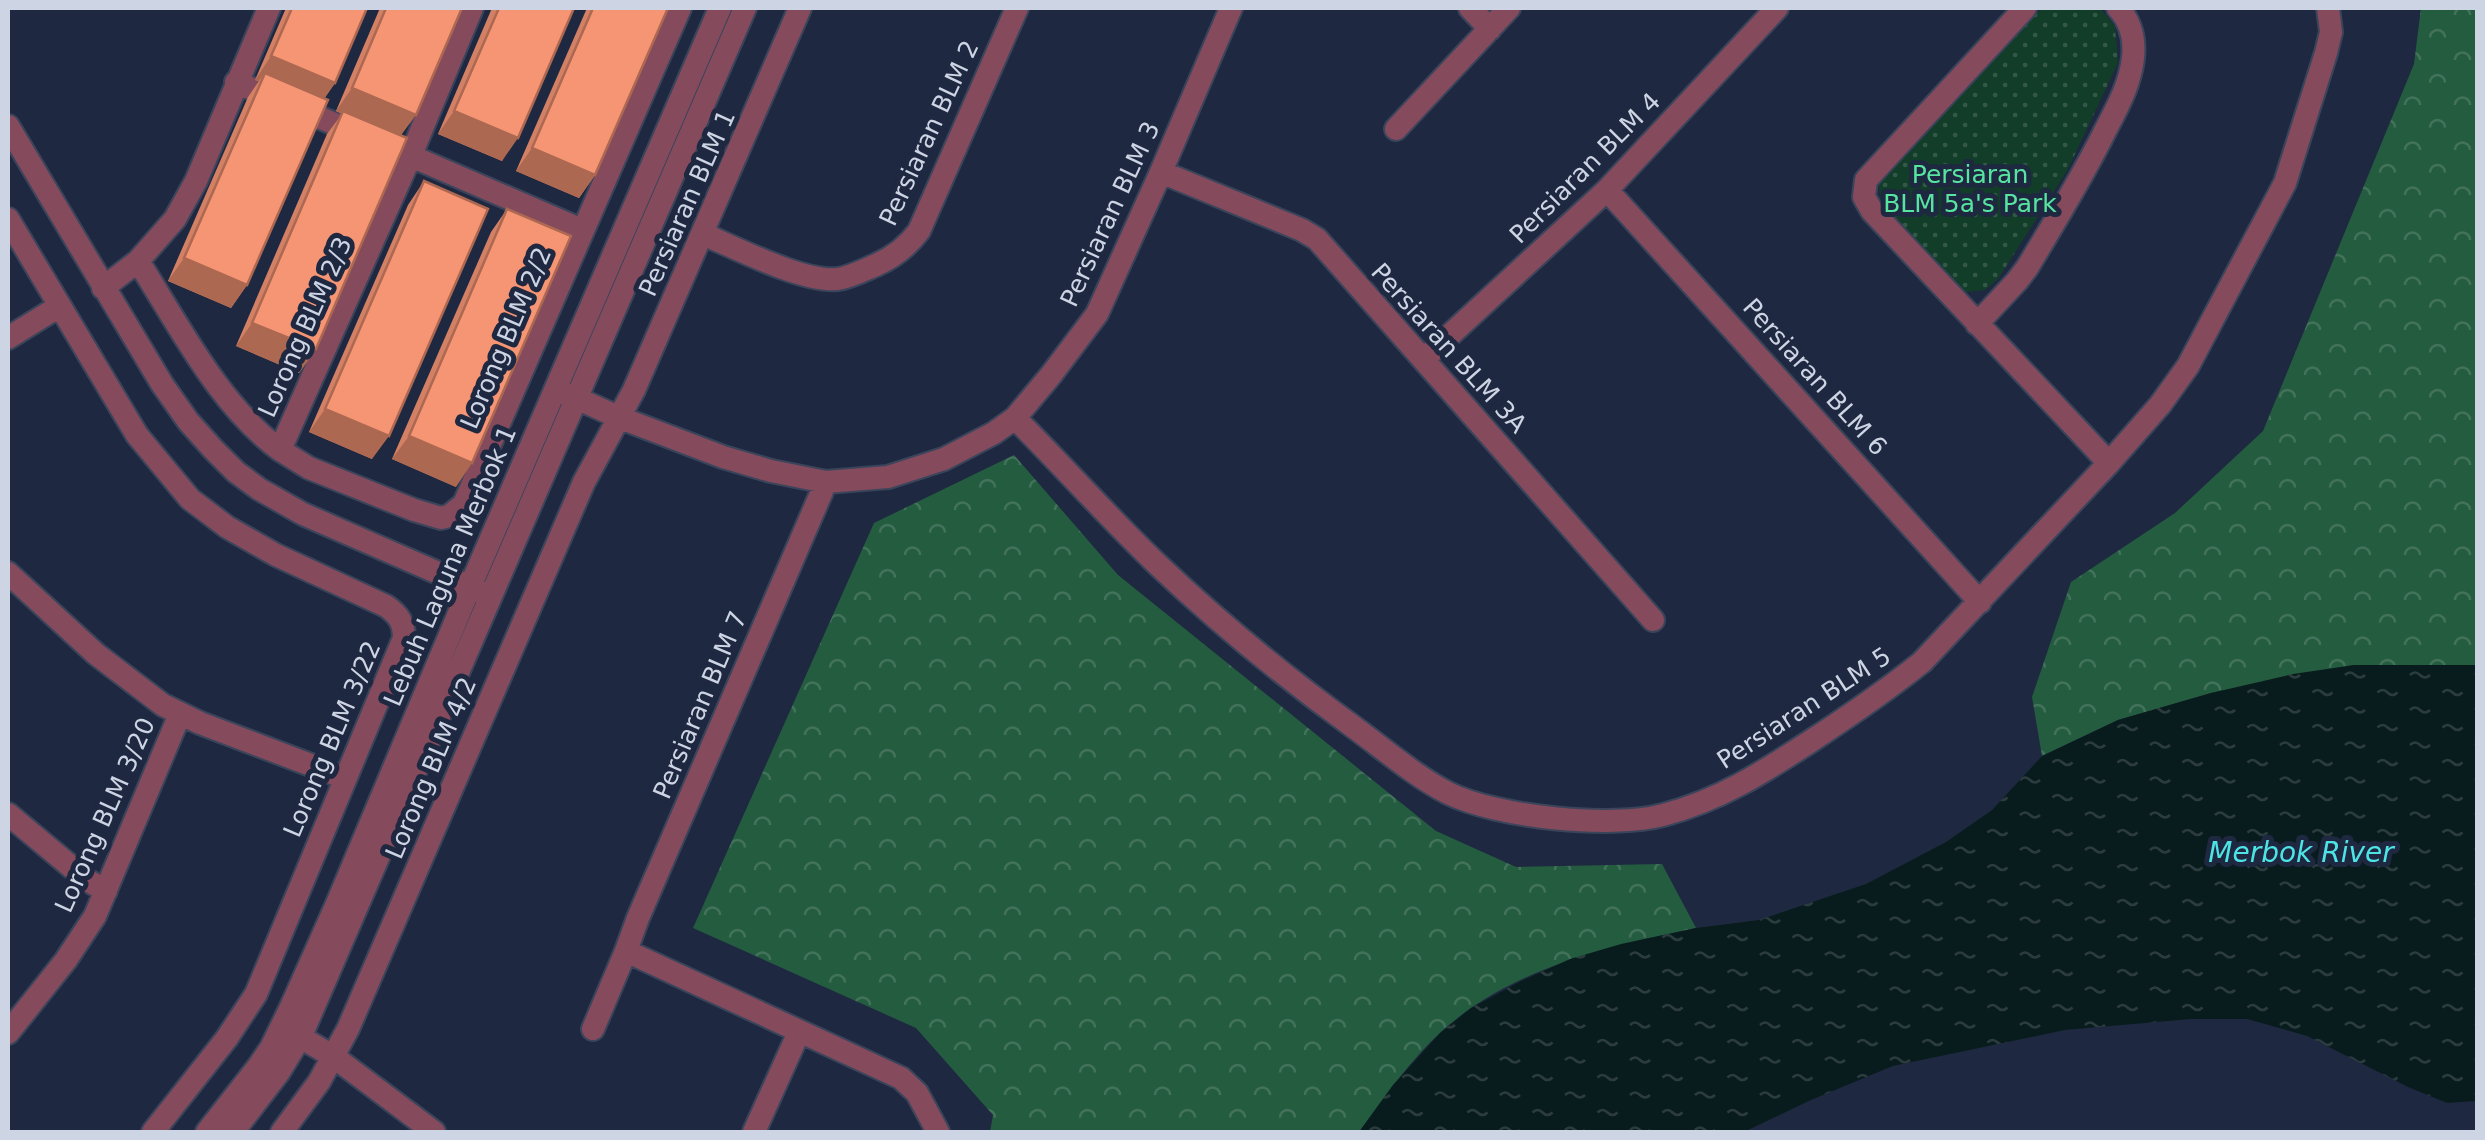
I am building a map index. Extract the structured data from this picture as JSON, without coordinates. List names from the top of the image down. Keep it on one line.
{"streets":{"street":["Persiaran BLM 2","Persiaran BLM 4","Persiaran BLM 1","Persiaran BLM 3","Lorong BLM 2/3","Lorong BLM 2/2","Persiaran BLM 3A","Persiaran BLM 6","Lebuh Laguna Merbok 1","Persiaran BLM 7","Persiaran BLM 5","Lorong BLM 3/22","Lorong BLM 4/2","Lorong BLM 3/20"]},"crossings":[["Persiaran BLM 2","Persiaran BLM 1"],["Persiaran BLM 4","Persiaran BLM 3A"],["Persiaran BLM 4","Persiaran BLM 6"],["Persiaran BLM 1","Persiaran BLM 3"],["Persiaran BLM 1","Lorong BLM 4/2"],["Persiaran BLM 3","Persiaran BLM 3A"],["Persiaran BLM 3","Lebuh Laguna Merbok 1"],["Persiaran BLM 3","Persiaran BLM 7"],["Persiaran BLM 3","Persiaran BLM 5"],["Persiaran BLM 3","Lorong BLM 4/2"],["Lorong BLM 2/3","Lorong BLM 2/2"],["Persiaran BLM 6","Persiaran BLM 5"]],"water":["Merbok River"],"parks":["Persiaran BLM 5a's Park"]}
